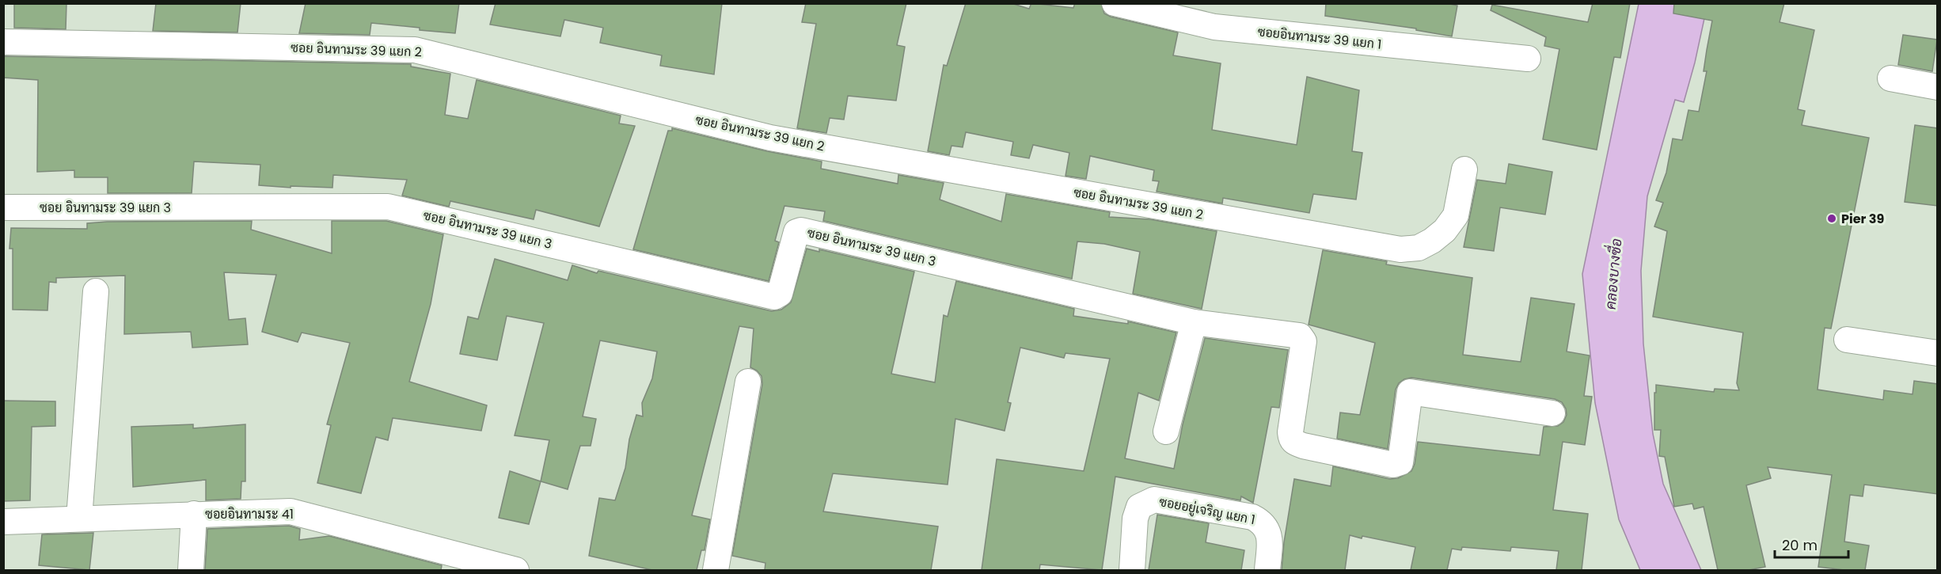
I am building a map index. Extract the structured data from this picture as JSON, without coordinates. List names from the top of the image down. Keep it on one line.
{"streets":{"street":["ซอยอินทามระ 39 แยก 1","ซอย อินทามระ 39 แยก 2","ซอย อินทามระ 39 แยก 3","ซอยอยู่เจริญ แยก 1","ซอยอินทามระ 41"]},"water":["คลองบางซื่อ"],"places":["Pier 39"],"scale_bar":"20 m"}
